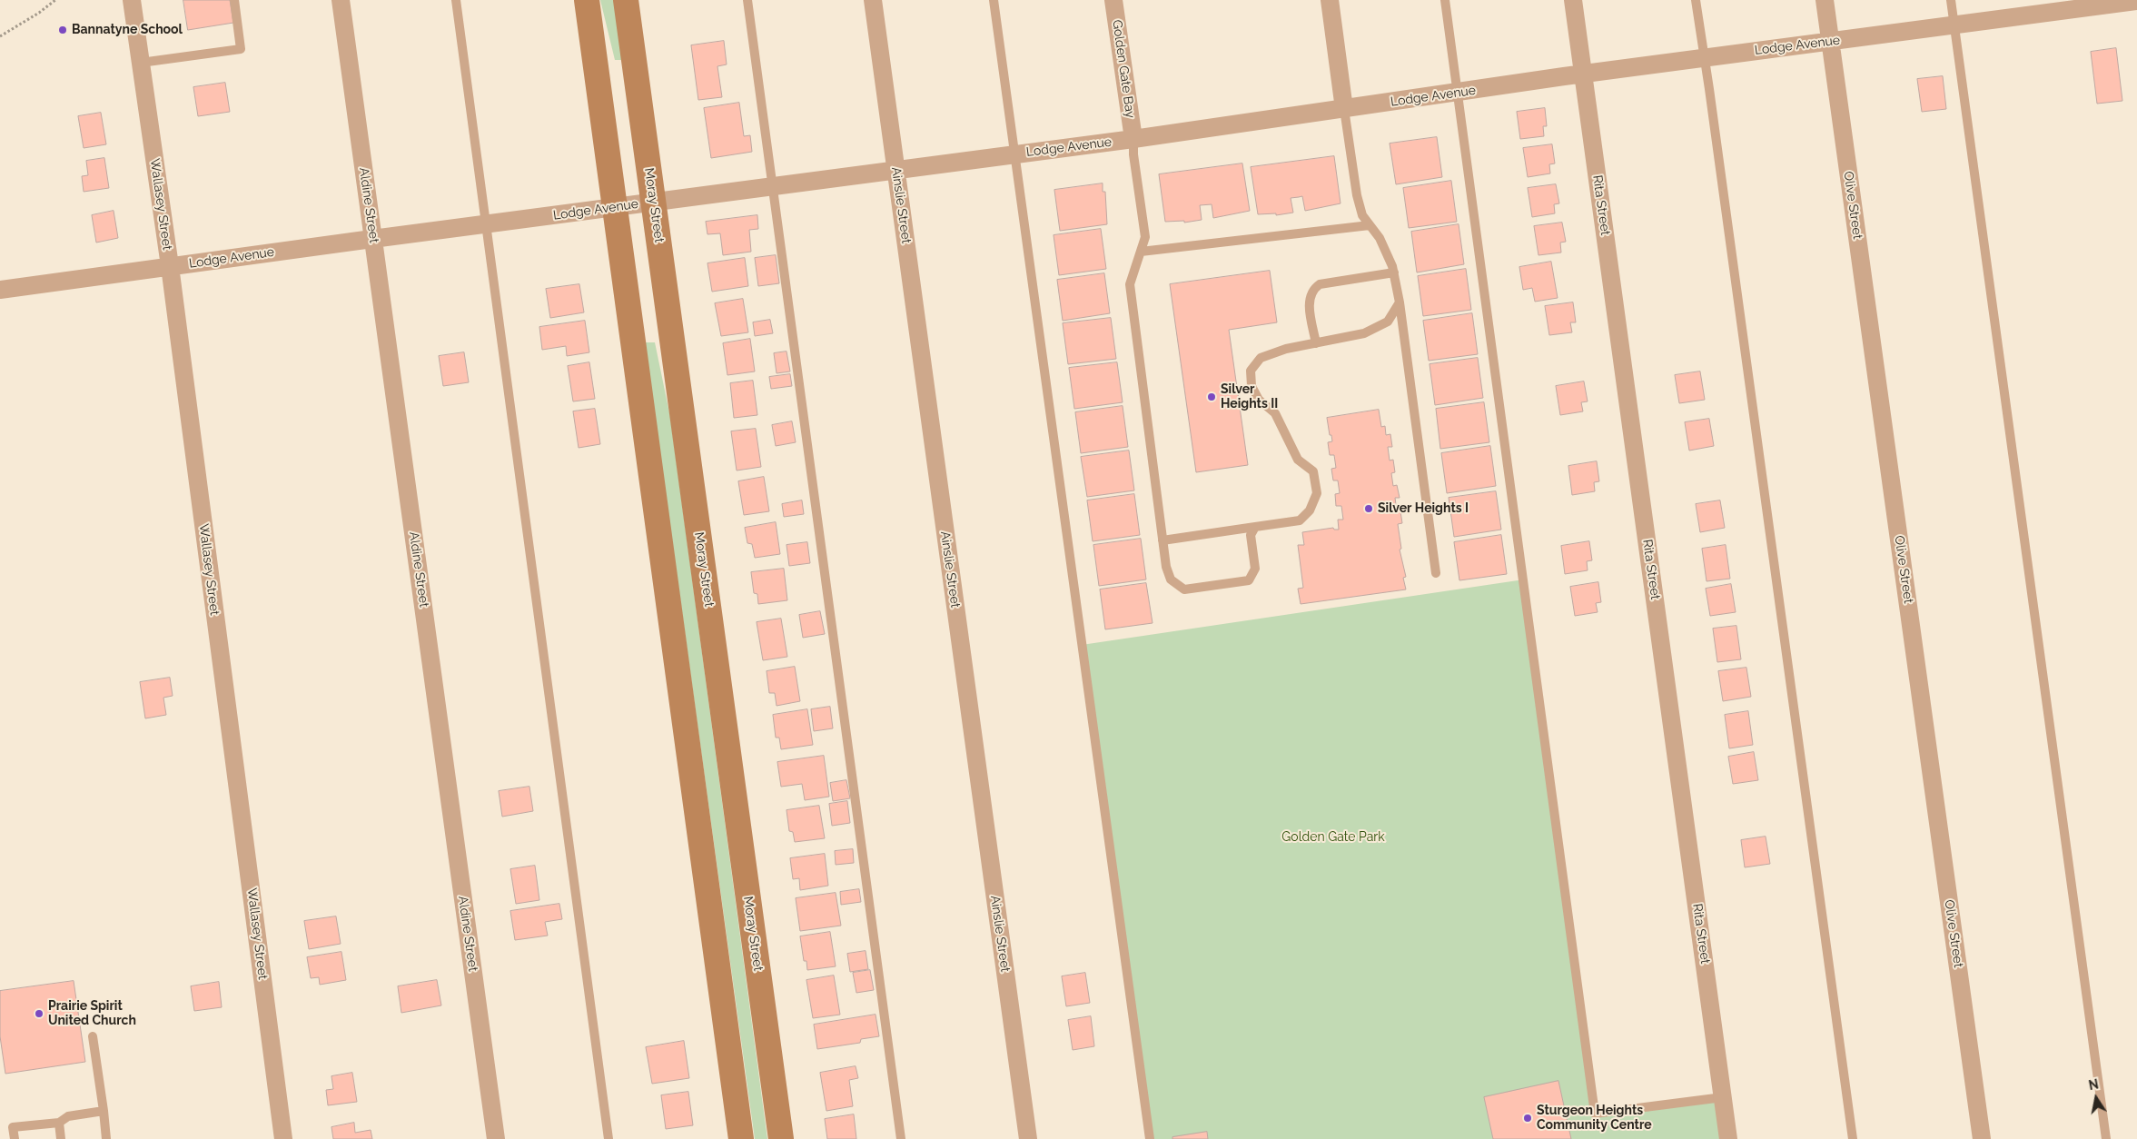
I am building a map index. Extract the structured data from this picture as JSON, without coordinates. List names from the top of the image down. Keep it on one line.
{"streets":{"main road":["Moray Street"],"street":["Lodge Avenue","Golden Gate Bay","Wallasey Street","Aldine Street","Ainslie Street","Rita Street","Olive Street"]},"crossings":[["Lodge Avenue","Golden Gate Bay"],["Lodge Avenue","Wallasey Street"],["Lodge Avenue","Aldine Street"],["Lodge Avenue","Moray Street"],["Lodge Avenue","Ainslie Street"],["Lodge Avenue","Rita Street"],["Lodge Avenue","Olive Street"]],"parks":["Golden Gate Park"],"places":["Bannatyne School","Silver Heights II","Silver Heights I","Prairie Spirit United Church","Sturgeon Heights Community Centre"],"north":"top"}
